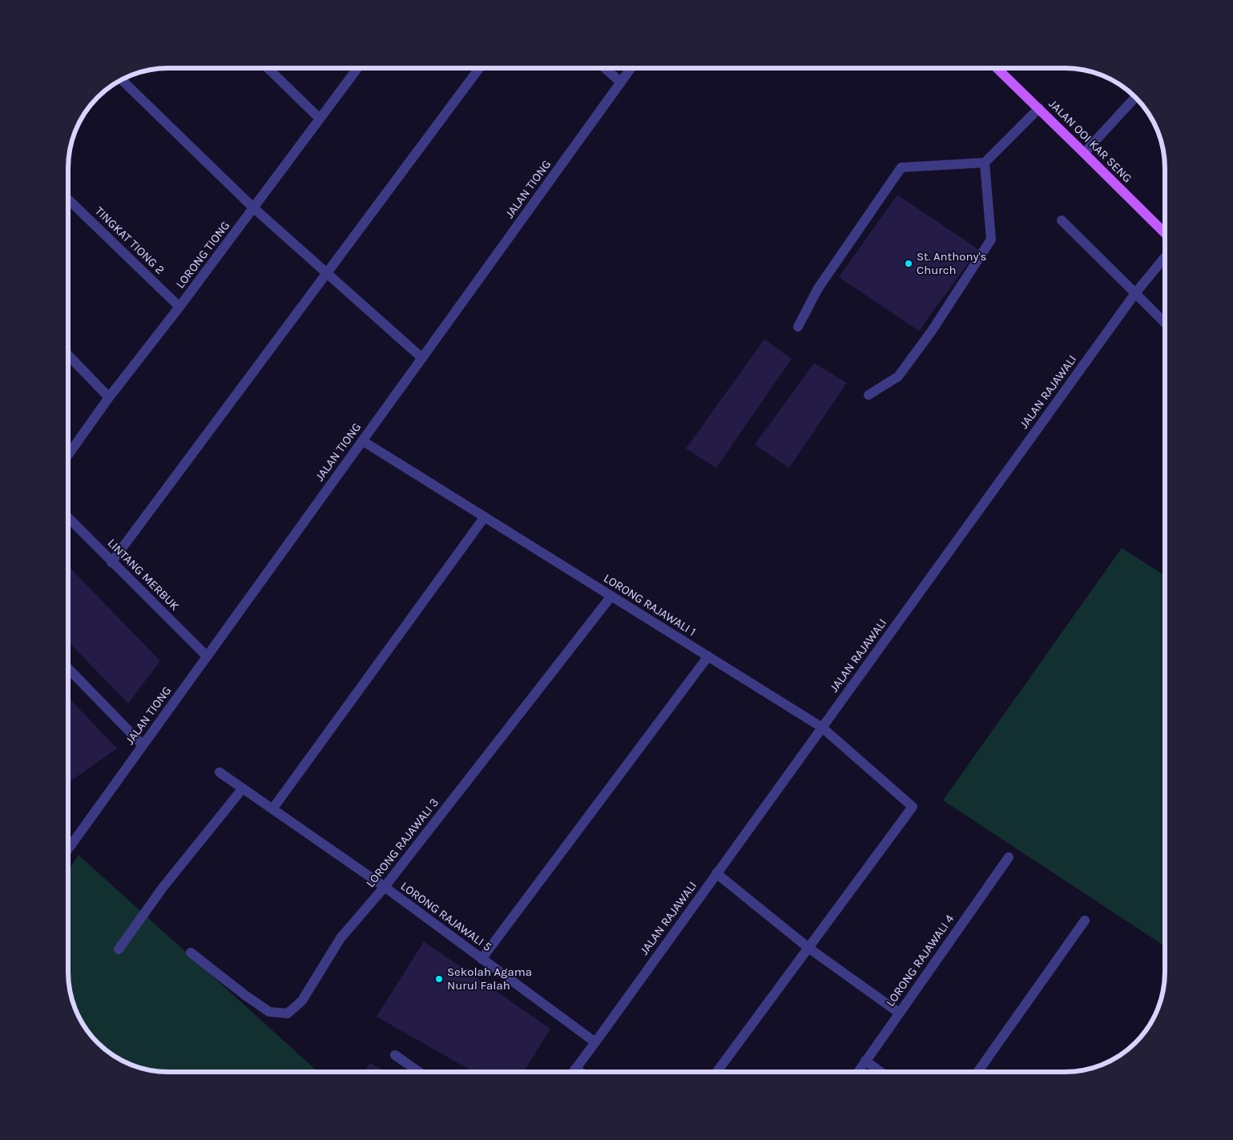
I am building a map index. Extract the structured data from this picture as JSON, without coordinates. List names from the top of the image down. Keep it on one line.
{"streets":{"main road":["JALAN OOI KAR SENG"],"street":["JALAN TIONG","TINGKAT TIONG 2","LORONG TIONG","JALAN RAJAWALI","LINTANG MERBUK","LORONG RAJAWALI 1","LORONG RAJAWALI 3","LORONG RAJAWALI 5","LORONG RAJAWALI 4"]},"crossings":[["JALAN TIONG","LINTANG MERBUK"],["JALAN TIONG","LORONG RAJAWALI 1"],["TINGKAT TIONG 2","LORONG TIONG"],["JALAN RAJAWALI","LORONG RAJAWALI 1"],["JALAN RAJAWALI","LORONG RAJAWALI 5"],["LORONG RAJAWALI 1","LORONG RAJAWALI 3"],["LORONG RAJAWALI 3","LORONG RAJAWALI 5"]],"places":["St. Anthony's Church","Sekolah Agama Nurul Falah"]}
